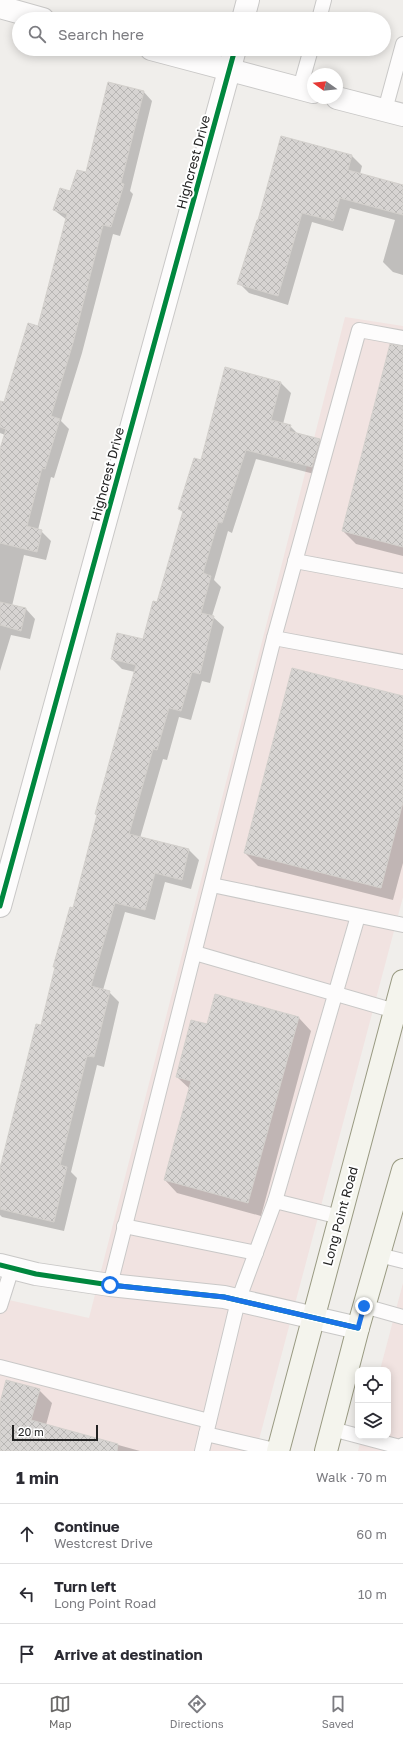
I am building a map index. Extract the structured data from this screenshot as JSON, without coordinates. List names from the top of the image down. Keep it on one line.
{"streets":{"main road":["Long Point Road"],"street":["Highcrest Drive"]},"scale_bar":"20 m","north":"left","page":{"search":"Search here","scale":"20 m","heading":["1 min","Walk · 70 m"],"list":[["Continue","Westcrest Drive","60 m"],["Turn left","Long Point Road","10 m"],"Arrive at destination"],"nav":["Map","Directions","Saved"]}}
